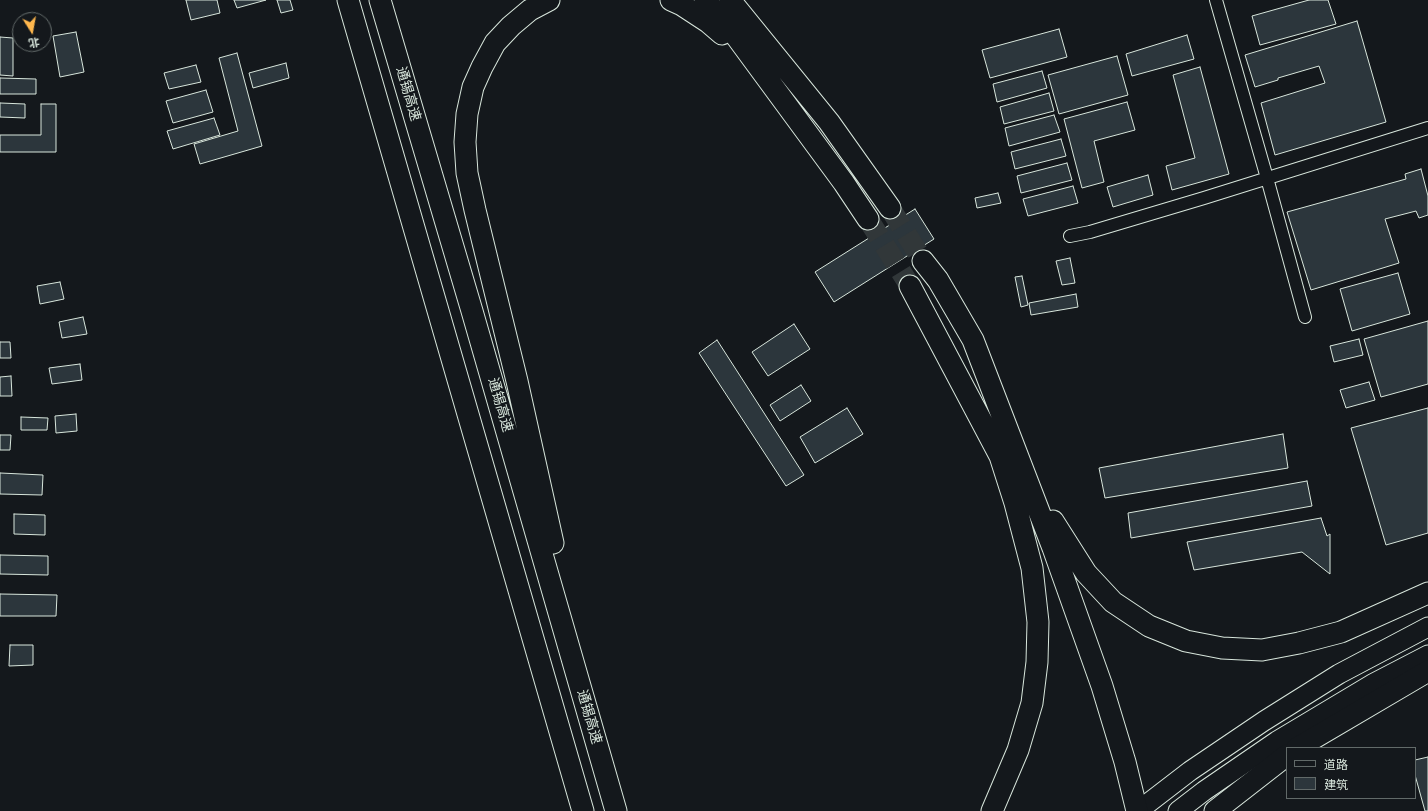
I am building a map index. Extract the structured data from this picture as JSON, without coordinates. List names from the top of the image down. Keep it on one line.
{"streets":{"highway":["通锡高速"]},"legend":["道路","建筑"],"north":"bottom"}
